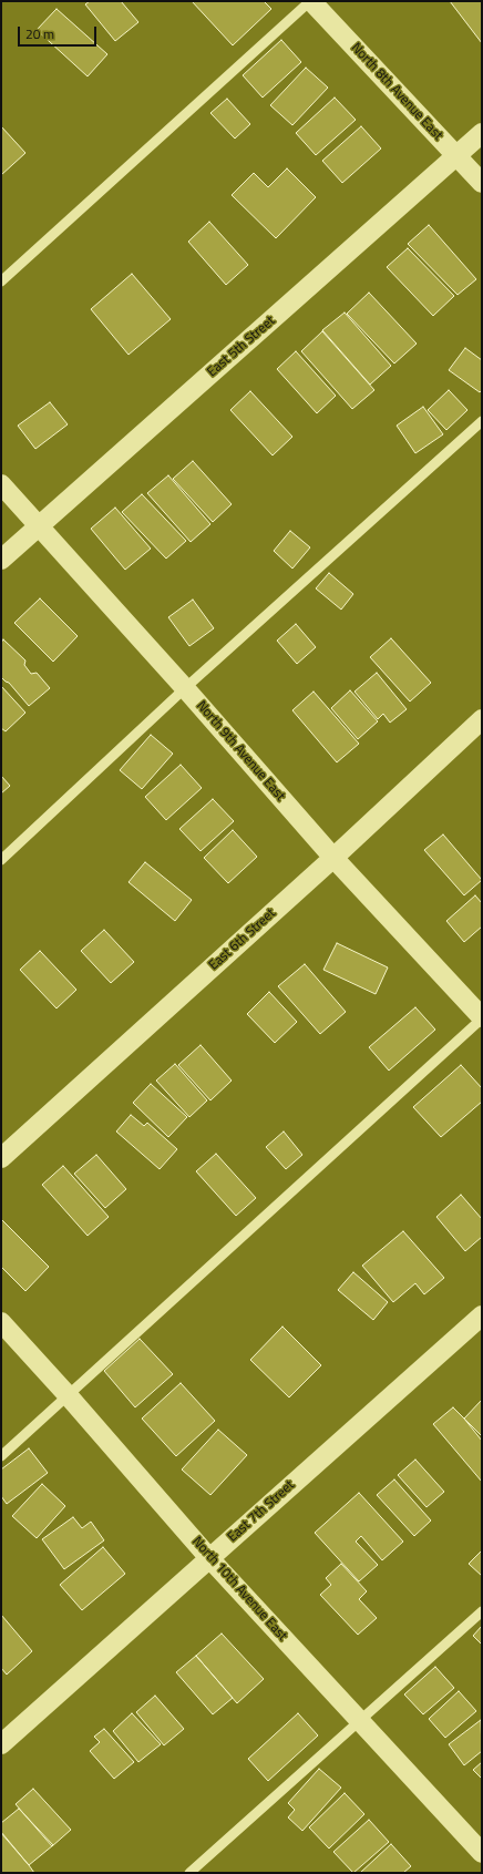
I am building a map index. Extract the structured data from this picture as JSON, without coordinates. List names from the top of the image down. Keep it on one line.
{"streets":{"street":["North 8th Avenue East","East 5th Street","North 9th Avenue East","East 6th Street","East 7th Street","North 10th Avenue East"]},"crossings":[["North 8th Avenue East","East 5th Street"],["East 5th Street","North 9th Avenue East"],["North 9th Avenue East","East 6th Street"],["East 7th Street","North 10th Avenue East"]],"scale_bar":"20 m"}
